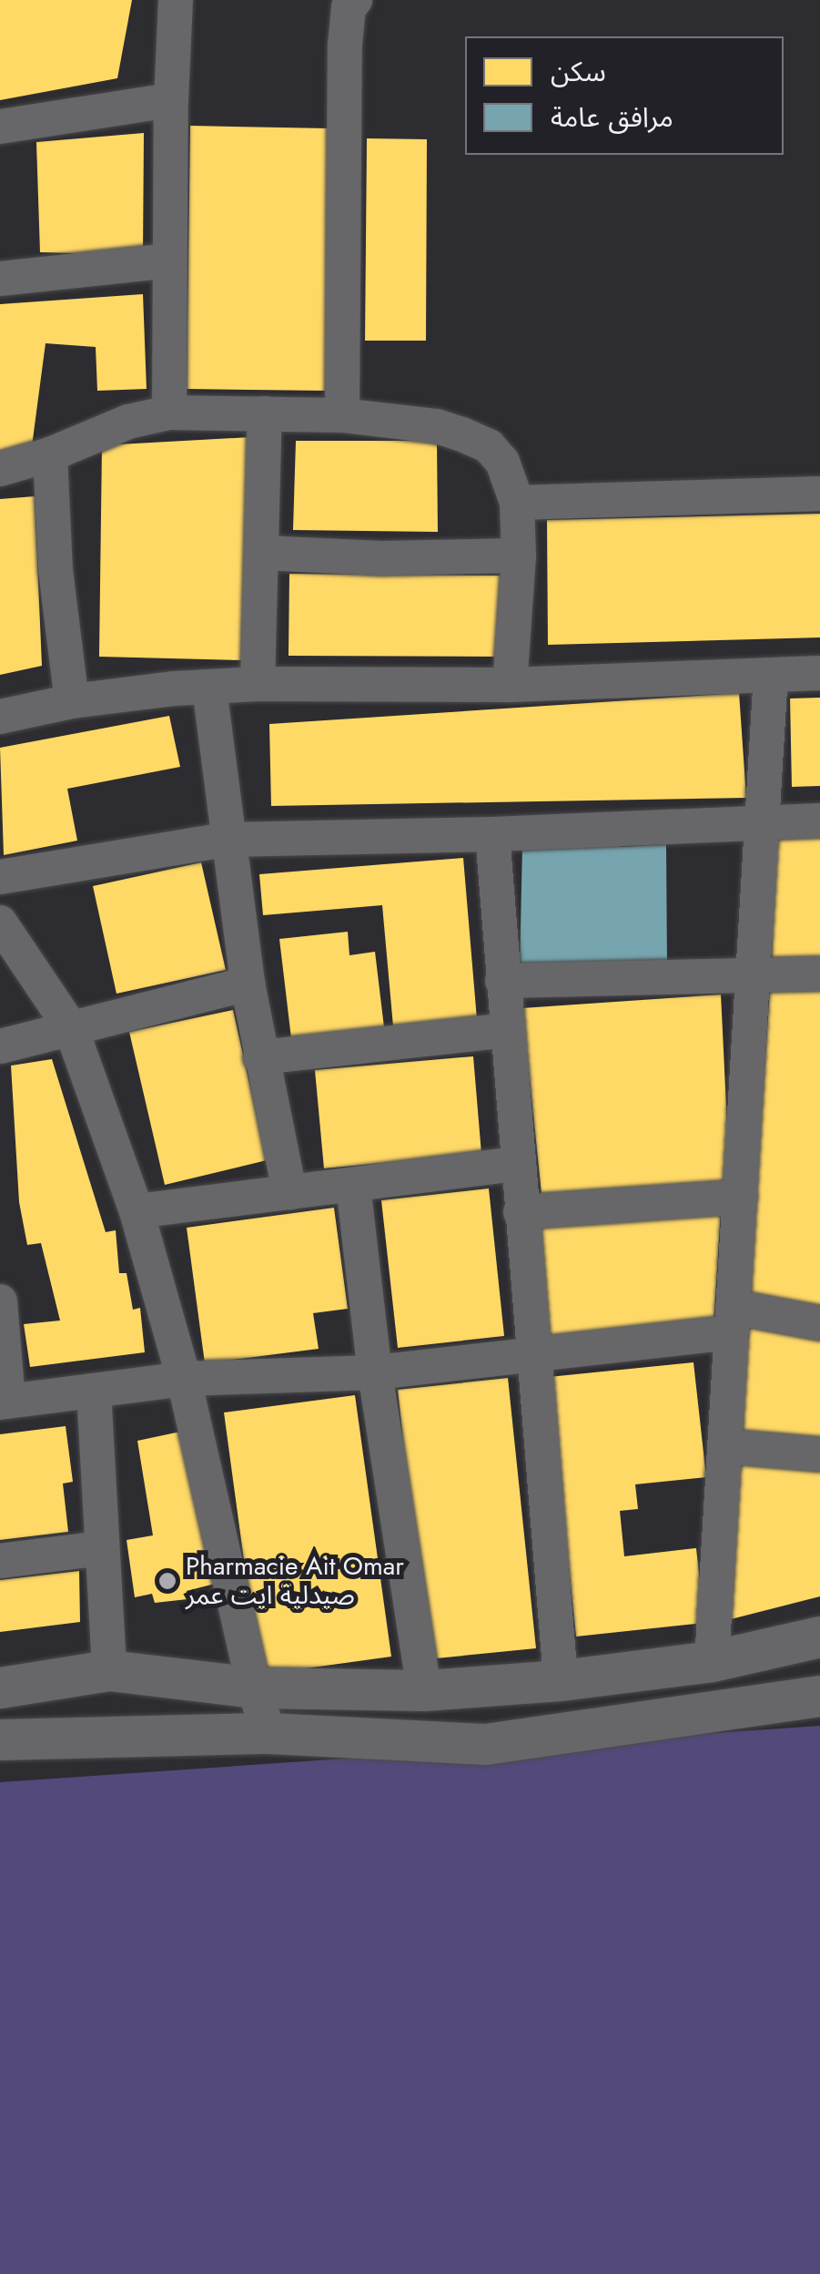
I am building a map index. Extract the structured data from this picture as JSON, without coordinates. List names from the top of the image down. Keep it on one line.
{"places":["Pharmacie Ait Omar صيدلية ايت عمر"],"legend":["سكن","مرافق عامة"]}
